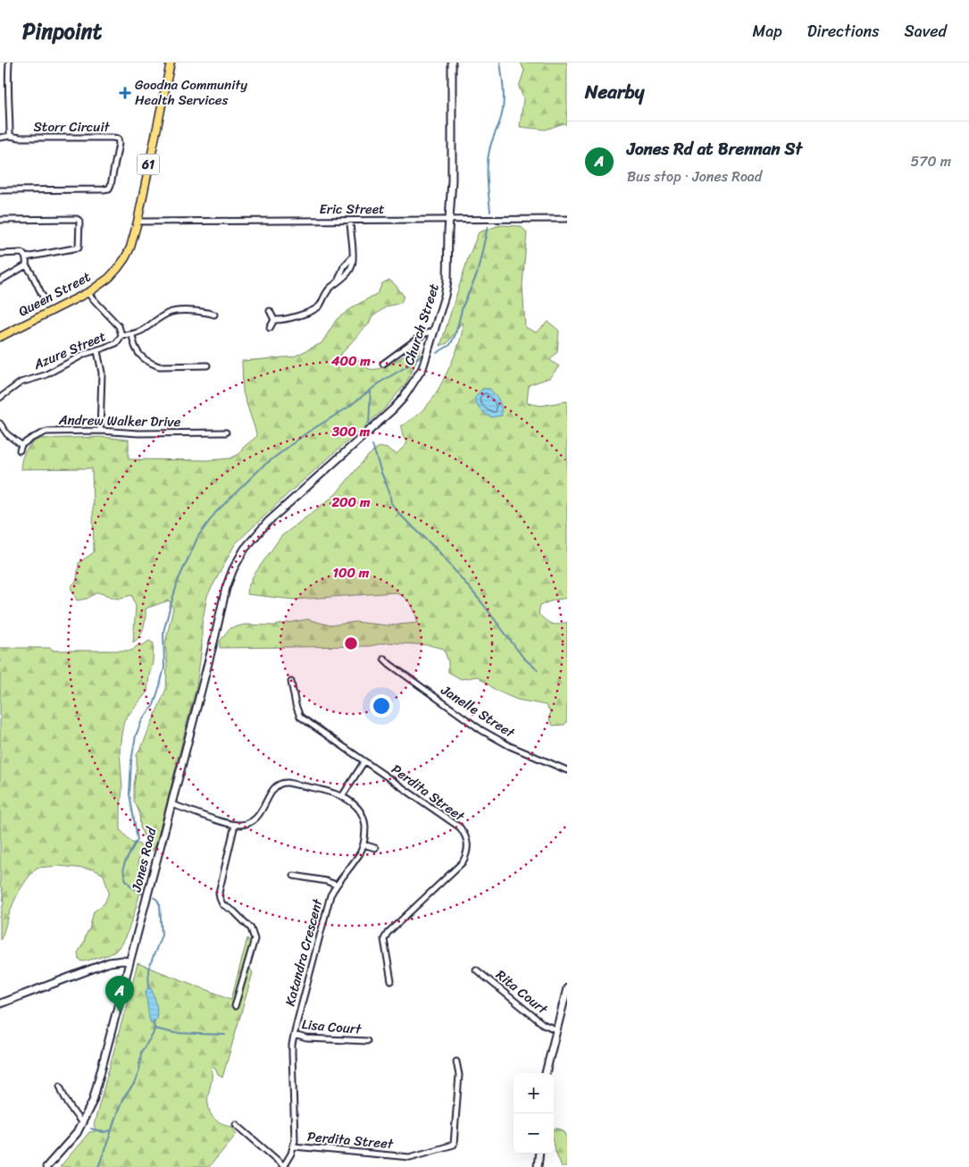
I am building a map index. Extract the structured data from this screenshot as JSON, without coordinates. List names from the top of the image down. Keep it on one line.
{"streets":{"main road":["61","Queen Street"],"street":["Storr Circuit","Eric Street","Church Street","Azure Street","Andrew Walker Drive","Janelle Street","Perdita Street","Jones Road","Katandra Crescent","Rita Court","Lisa Court"]},"crossings":[["Eric Street","Queen Street"],["Eric Street","Church Street"],["Queen Street","Azure Street"],["Church Street","Jones Road"],["Perdita Street","Katandra Crescent"],["Katandra Crescent","Lisa Court"]],"places":{"health":["Goodna Community Health Services"]},"page":{"header":"Pinpoint","nav":["Map","Directions","Saved"],"heading":"Nearby","list":[{"mark":"A","name":"Jones Rd at Brennan St","note":"Bus stop · Jones Road","value":"570 m"}],"pins":"A","map_buttons":["+","−"]},"rings":["400 m","300 m","200 m","100 m"]}
